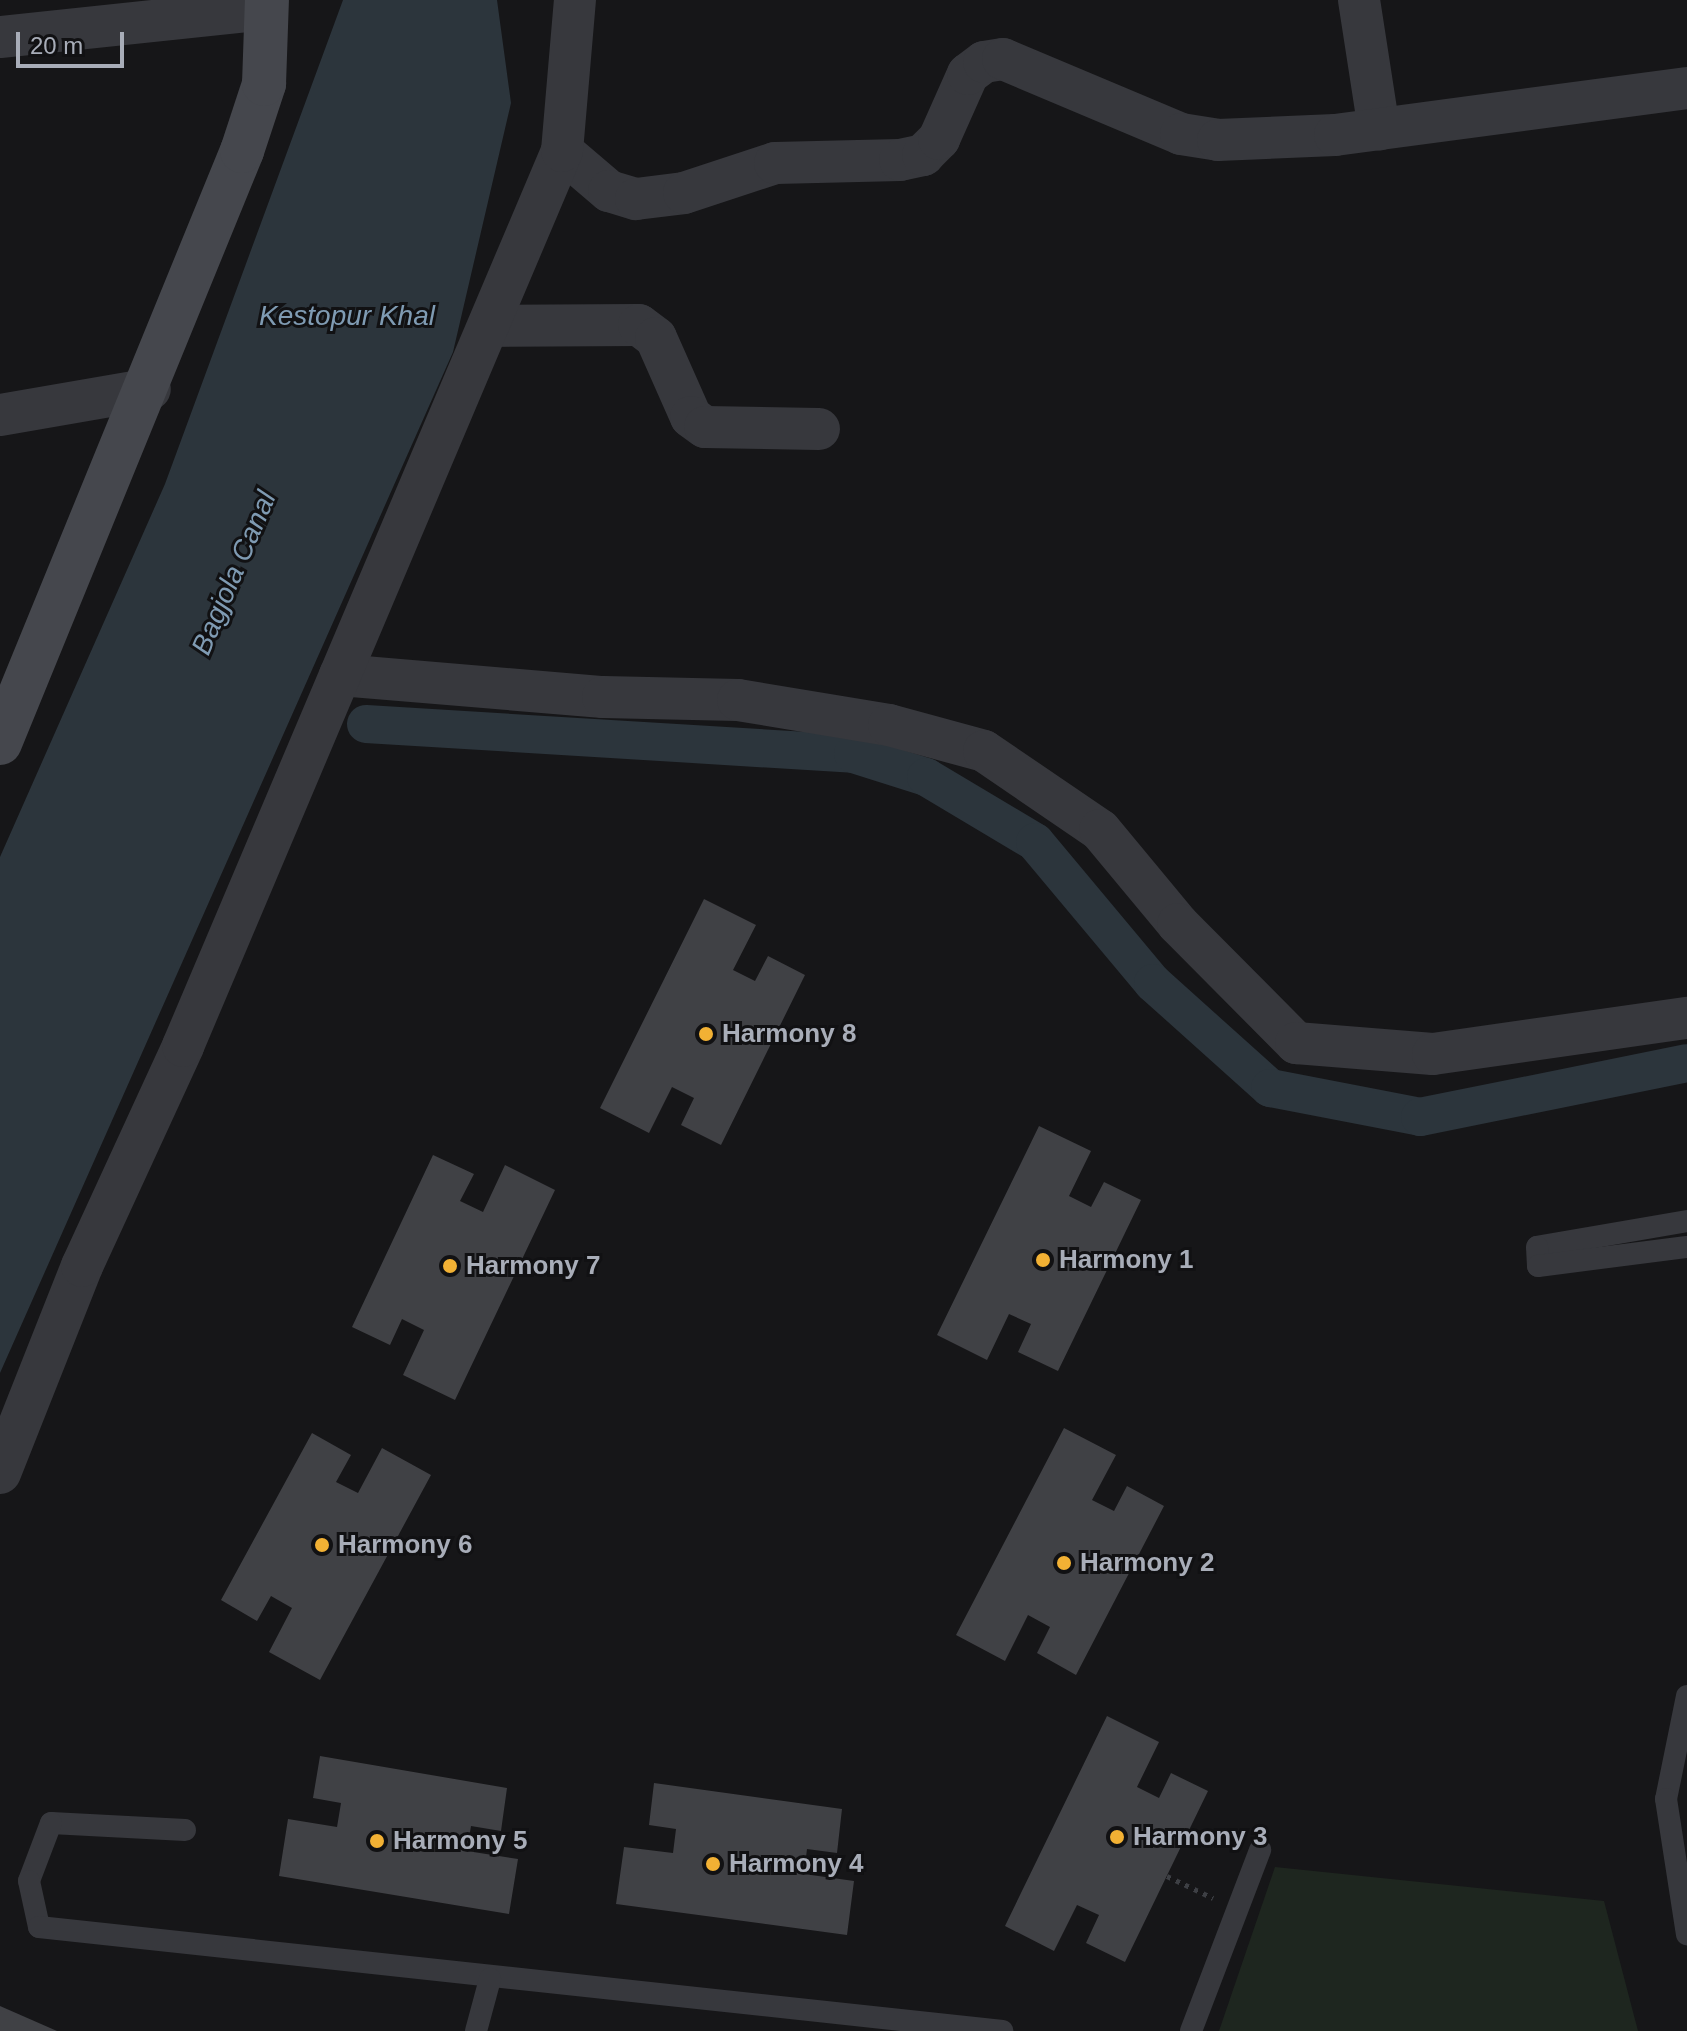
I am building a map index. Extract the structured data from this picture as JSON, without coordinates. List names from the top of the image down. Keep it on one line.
{"water":["Kestopur Khal","Bagjola Canal"],"places":["Harmony 8","Harmony 1","Harmony 7","Harmony 6","Harmony 2","Harmony 3","Harmony 5","Harmony 4"],"scale_bar":"20 m"}
